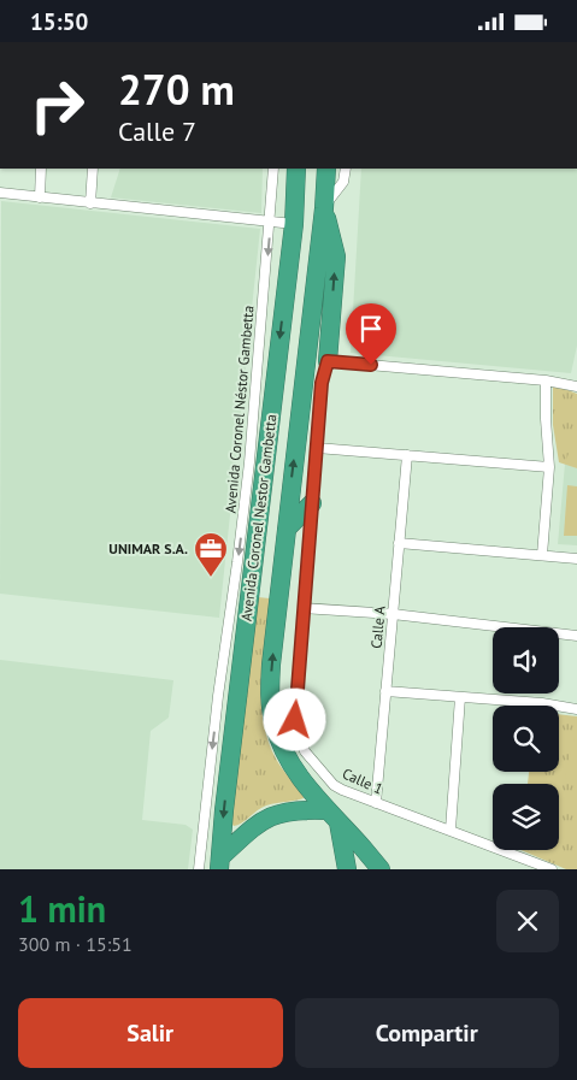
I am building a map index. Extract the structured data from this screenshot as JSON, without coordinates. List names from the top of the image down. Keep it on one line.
{"streets":{"highway":["Avenida Coronel Nestor Gambetta"],"street":["Avenida Coronel Néstor Gambetta","Calle A","Calle 1"]},"crossings":[["Calle A","Calle 1"]],"one_way":["Avenida Coronel Néstor Gambetta"],"places":{"office":["UNIMAR S.A."]},"page":{"status":"15:50","turn":["270 m","Calle 7"],"heading":["1 min","300 m · 15:51"],"buttons":["Salir","Compartir"]}}
